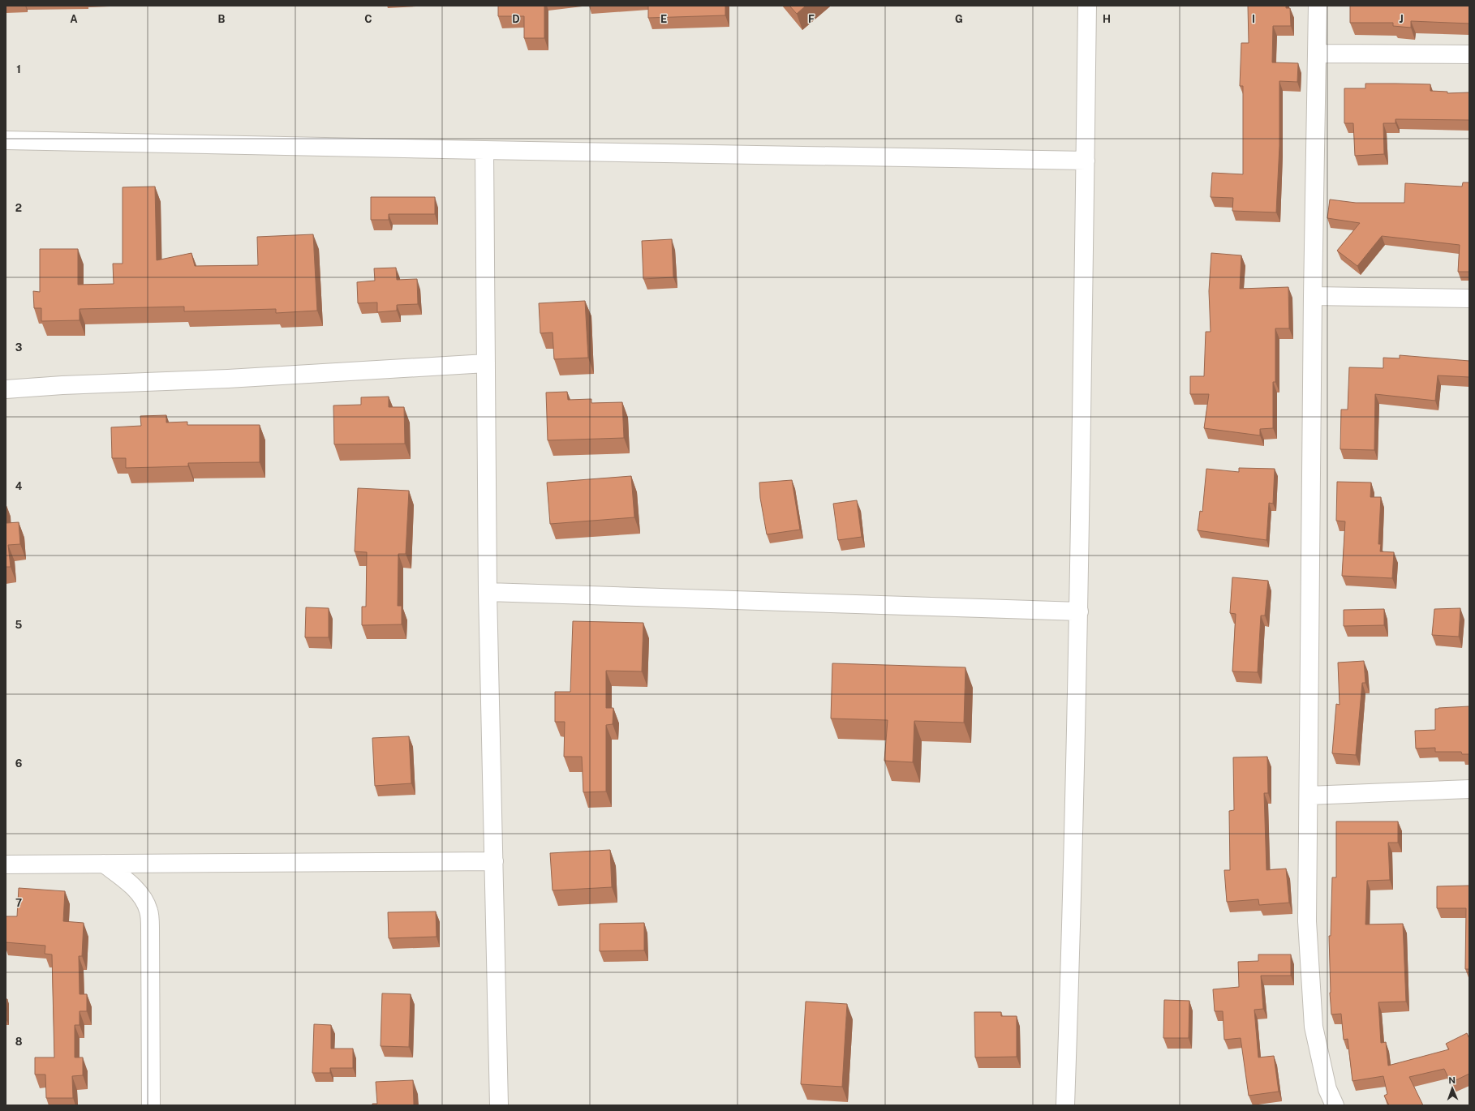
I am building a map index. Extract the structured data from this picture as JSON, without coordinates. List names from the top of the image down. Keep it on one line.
{"north":"top","grid":{"columns":["A","B","C","D","E","F","G","H","I","J"],"rows":["1","2","3","4","5","6","7","8"]}}
